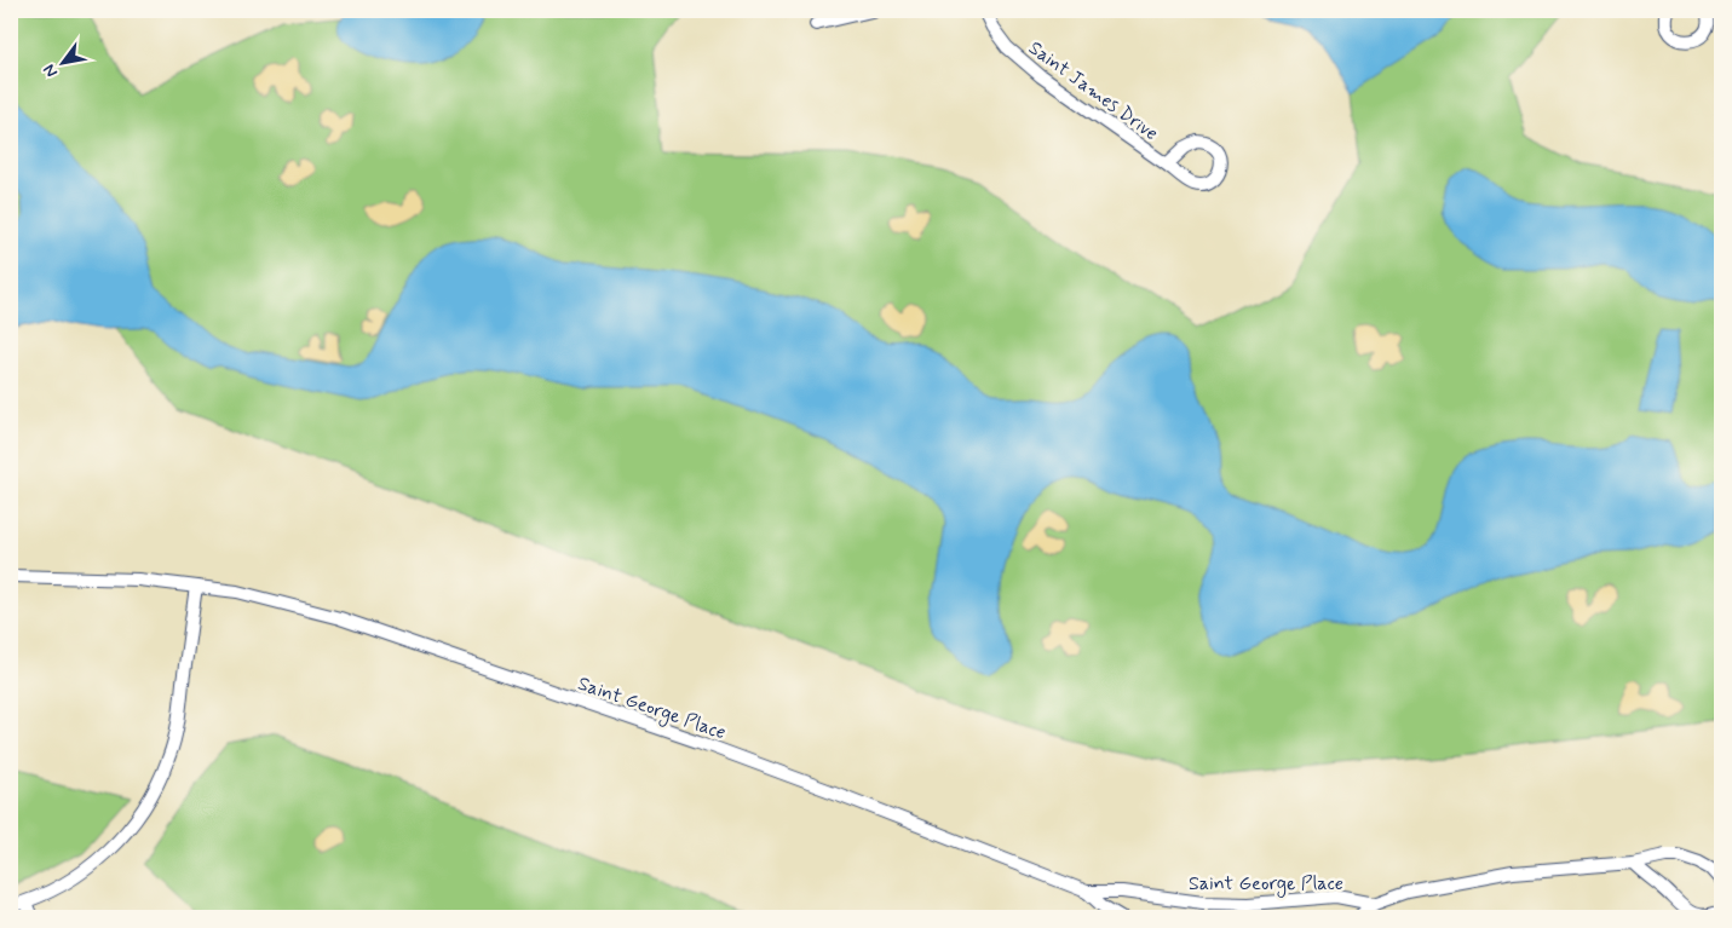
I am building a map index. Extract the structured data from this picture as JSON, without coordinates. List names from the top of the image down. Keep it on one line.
{"streets":{"street":["Saint James Drive","Saint George Place"]},"north":"bottom left"}
